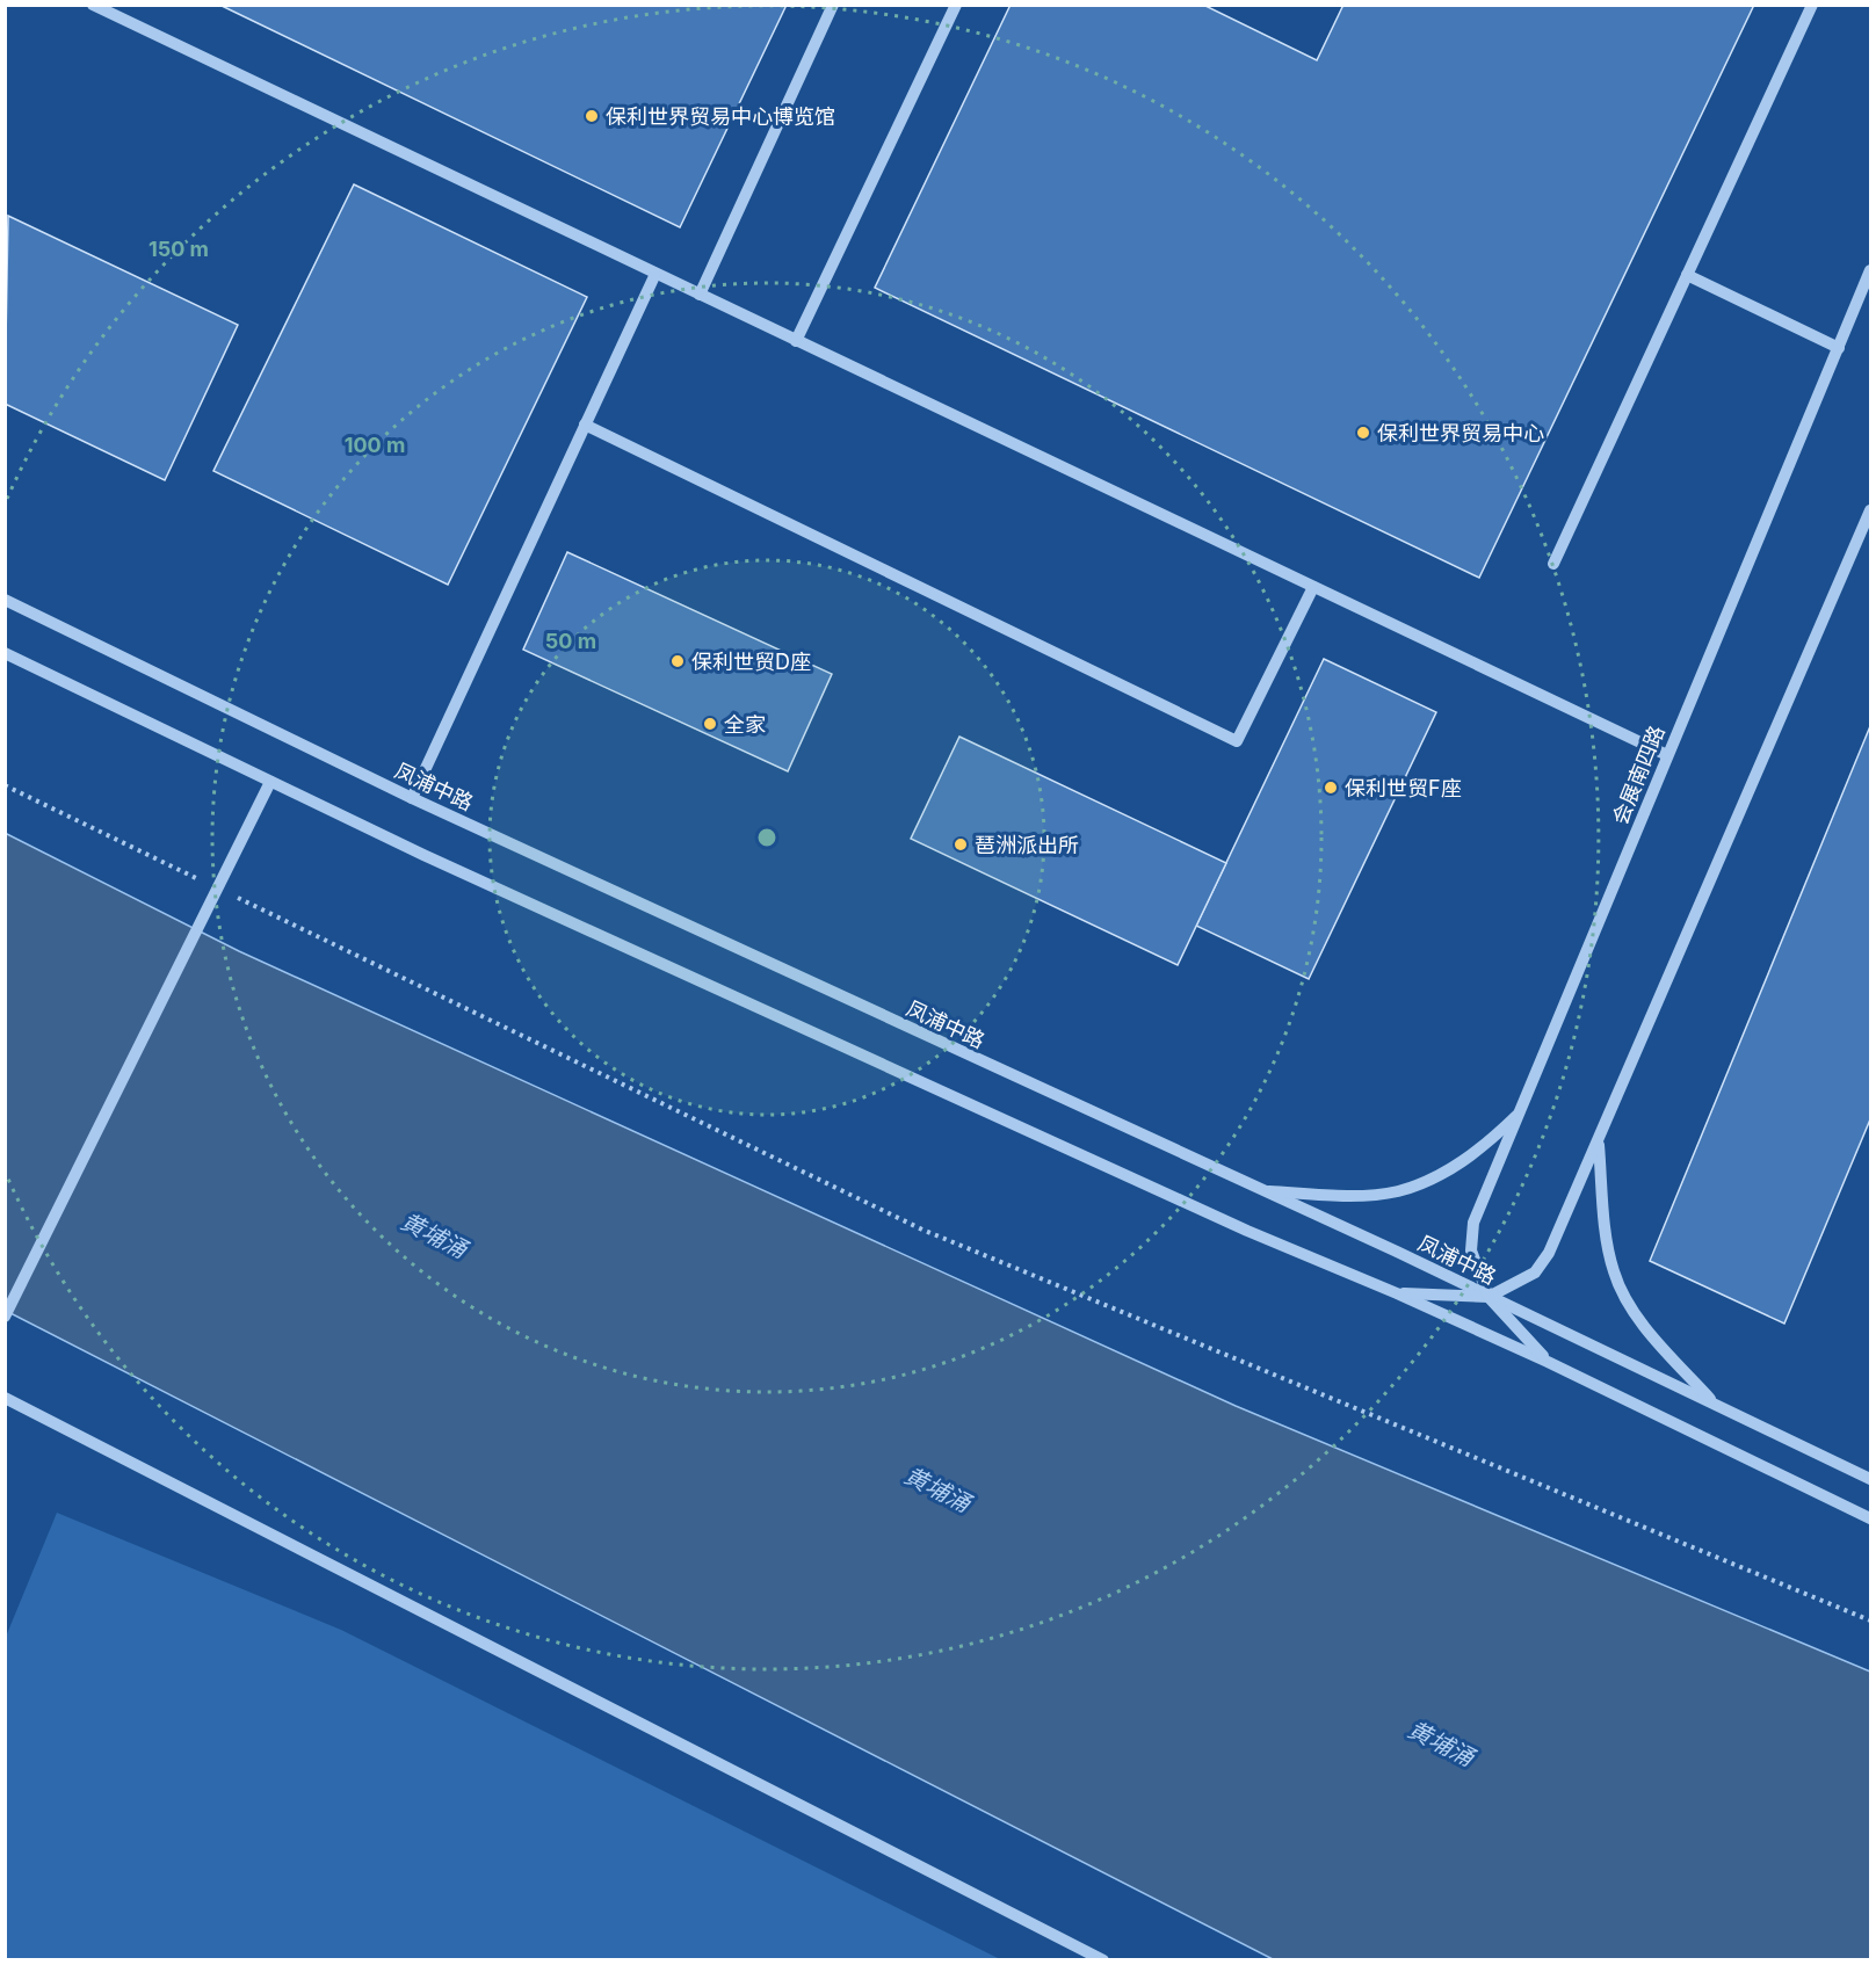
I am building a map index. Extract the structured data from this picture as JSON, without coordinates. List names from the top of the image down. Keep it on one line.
{"streets":{"street":["会展南四路","凤浦中路"]},"crossings":[["会展南四路","凤浦中路"]],"water":["黄埔涌"],"places":["保利世界贸易中心博览馆","保利世界贸易中心","保利世贸D座","全家","保利世贸F座","琶洲派出所"],"rings":["150 m","100 m","50 m"]}
